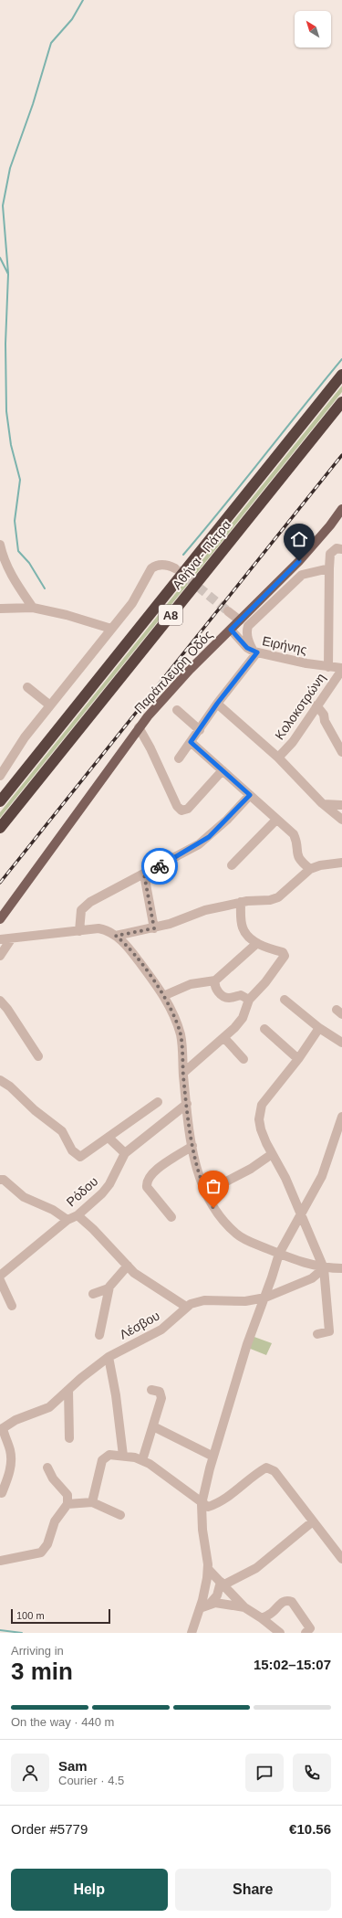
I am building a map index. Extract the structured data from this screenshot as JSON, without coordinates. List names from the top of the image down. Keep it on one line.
{"streets":{"highway":["Αθήνα - Πάτρα","Α8"],"main road":["Παράπλευρη Οδός"],"street":["Ειρήνης","Κολοκοτρώνη","Ρόδου","Λέσβου"]},"crossings":[["Ειρήνης","Παράπλευρη Οδός"],["Ειρήνης","Κολοκοτρώνη"]],"scale_bar":"100 m","north":"top left","page":{"scale":"100 m","heading":["3 min","Arriving in","15:02–15:07"],"panel":["Sam","Courier · 4.5","Order #5779","€10.56"],"bar":"On the way · 440 m","buttons":["Help","Share"]}}
